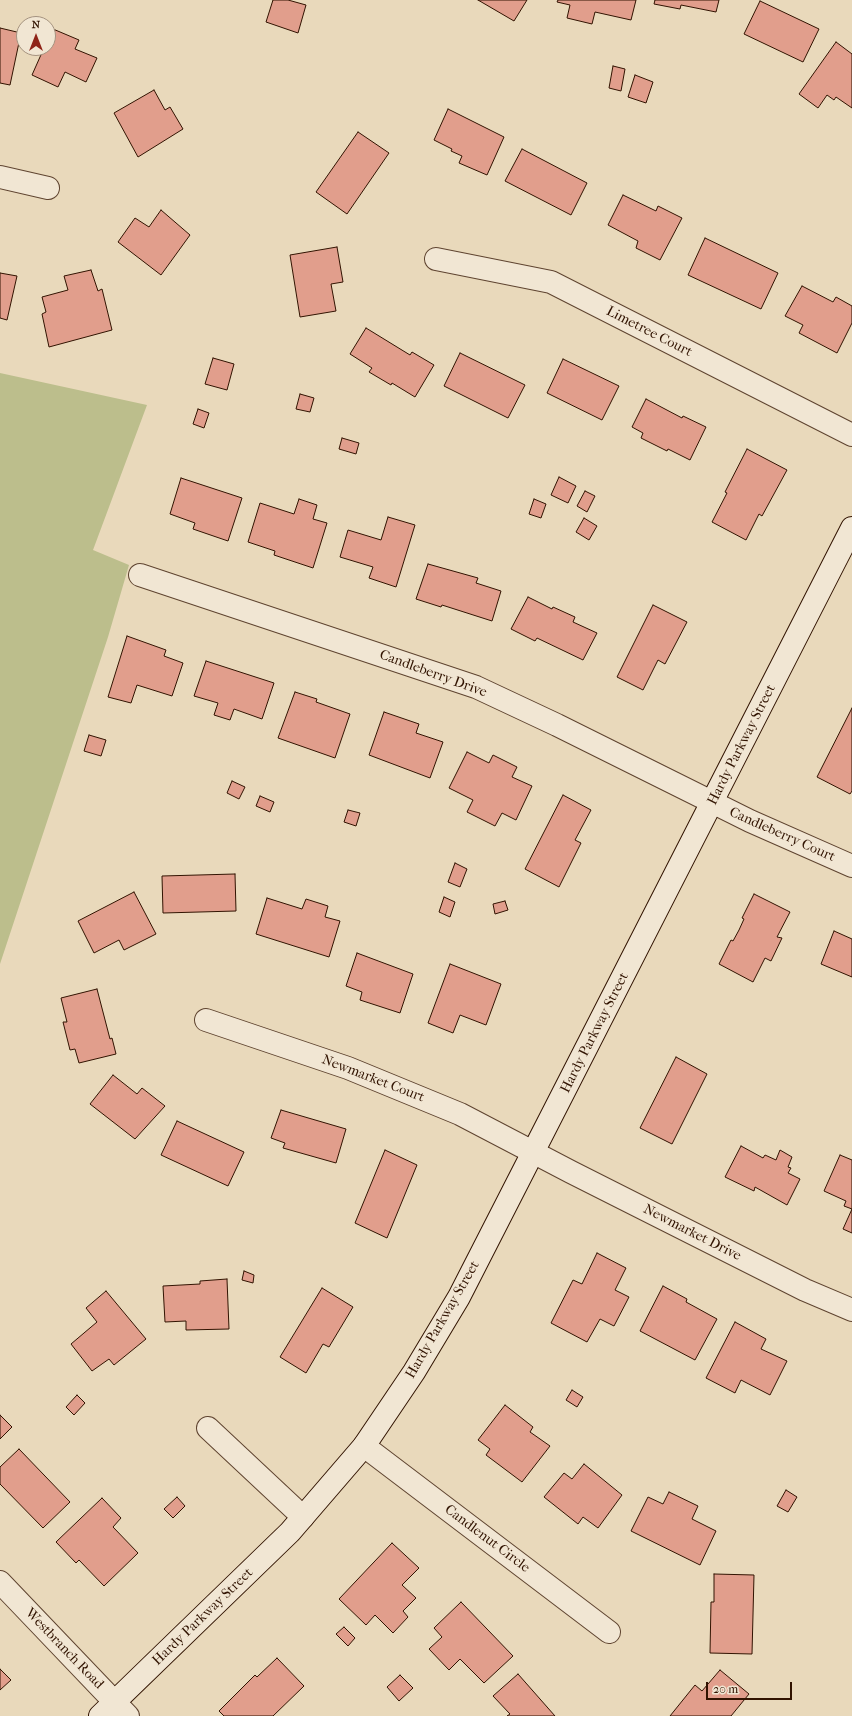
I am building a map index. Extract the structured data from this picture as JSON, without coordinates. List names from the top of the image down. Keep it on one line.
{"streets":{"street":["Limetree Court","Candleberry Drive","Hardy Parkway Street","Candleberry Court","Newmarket Court","Newmarket Drive","Candlenut Circle","Westbranch Road"]},"crossings":[["Candleberry Drive","Hardy Parkway Street"],["Candleberry Drive","Candleberry Court"],["Hardy Parkway Street","Candleberry Court"],["Hardy Parkway Street","Newmarket Court"],["Hardy Parkway Street","Newmarket Drive"],["Hardy Parkway Street","Candlenut Circle"],["Hardy Parkway Street","Westbranch Road"],["Newmarket Court","Newmarket Drive"]],"scale_bar":"20 m","north":"top"}
